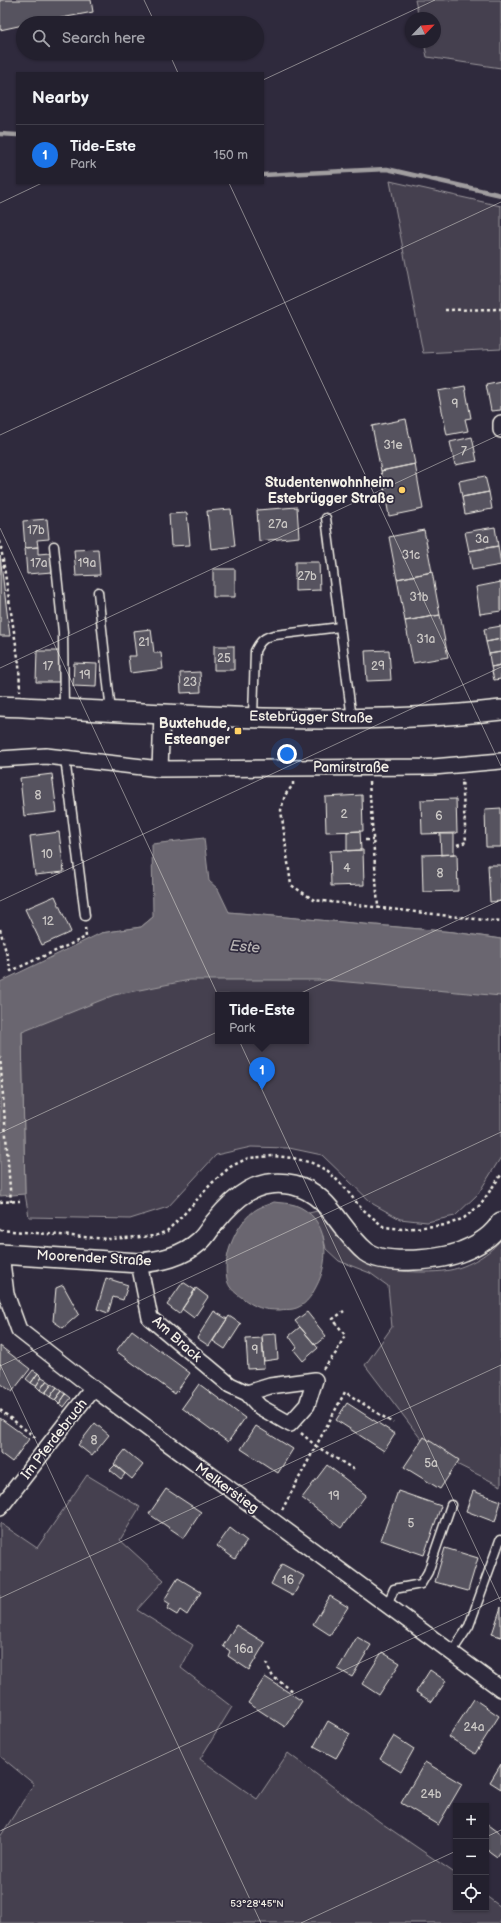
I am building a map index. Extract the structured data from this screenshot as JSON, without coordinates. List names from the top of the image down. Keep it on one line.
{"streets":{"street":["Estebrügger Straße","Pamirstraße","Moorender Straße","Am Brack","Im Pferdebruch","Melkerstieg"]},"crossings":[["Moorender Straße","Am Brack"],["Moorender Straße","Melkerstieg"],["Im Pferdebruch","Melkerstieg"]],"water":["Este"],"places":{"other":["Studentenwohnheim Estebrügger Straße"],"transit":["Buxtehude, Esteanger"]},"house_numbers":["9","31e","7","27a","17b","3a","31c","17a","19a","27b","31b","31a","21","25","17","29","19","23","8","2","6","10","4","8","12","9","8","5a","19","5","16","16a","24a","24b"],"north":"top right","page":{"search":"Search here","heading":"Nearby","list":[{"mark":"1","name":"Tide-Este","note":"Park","value":"150 m"}],"popup":["Tide-Este","Park"],"pins":"1","map_buttons":["+","−"]},"coordinates":["53°28'45\"N"]}
